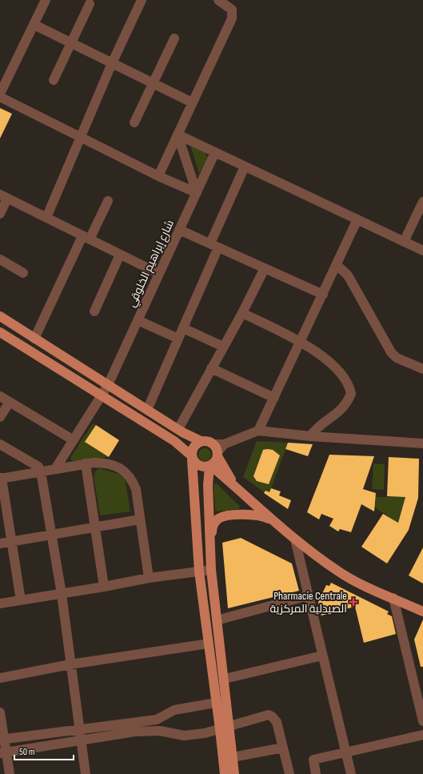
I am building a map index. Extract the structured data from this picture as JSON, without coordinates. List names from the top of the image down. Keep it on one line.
{"streets":{"street":["شارع إبراهيم الخلوقي"]},"places":{"health":["Pharmacie Centrale الصيدلية المركزية"]},"scale_bar":"50 m"}
